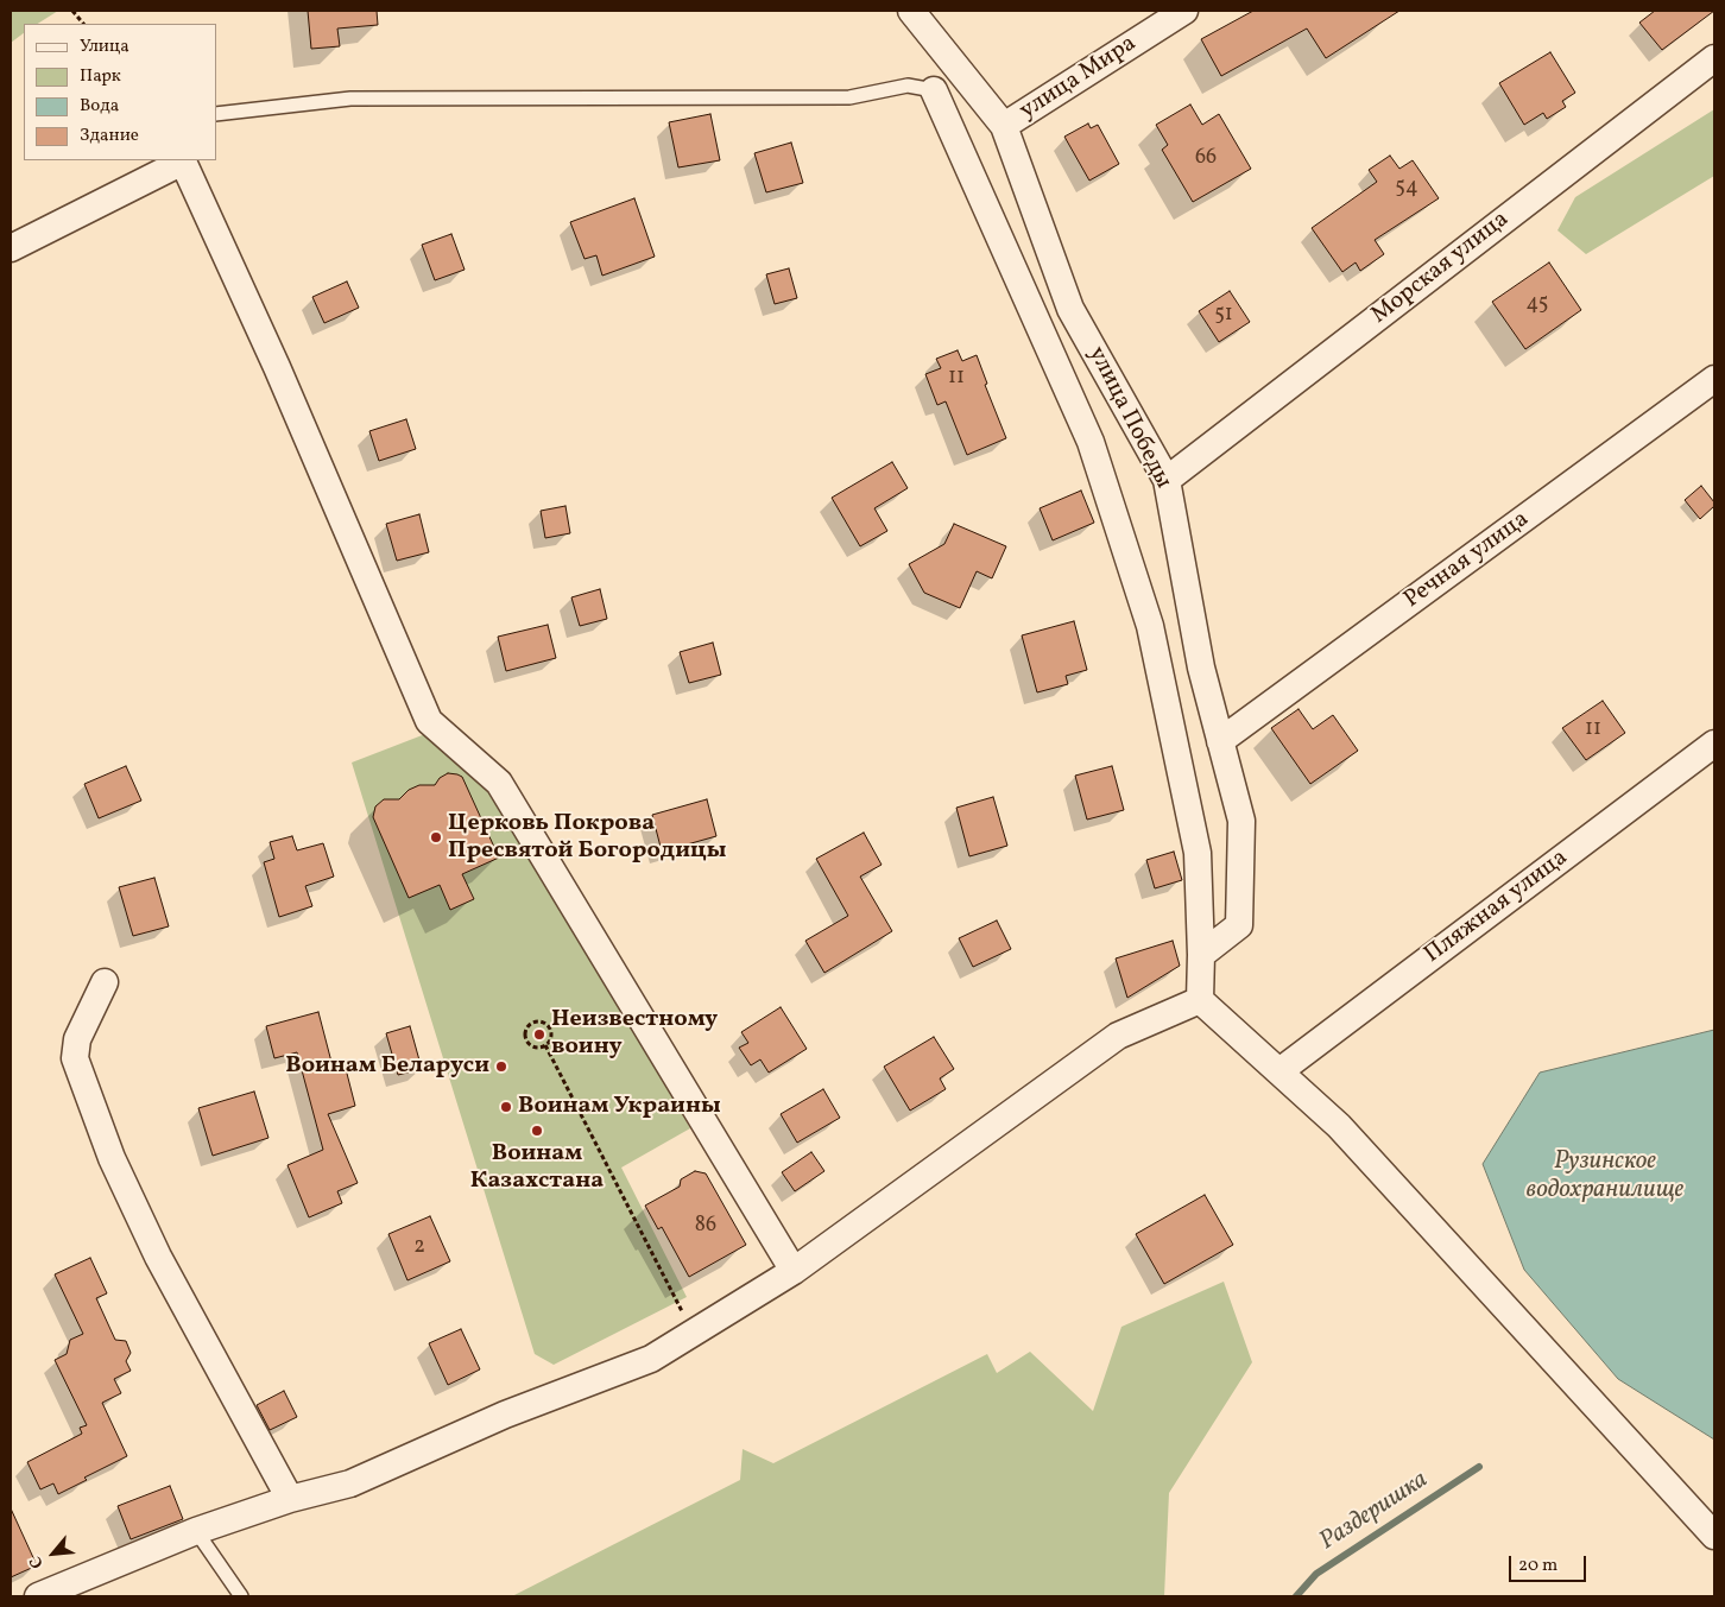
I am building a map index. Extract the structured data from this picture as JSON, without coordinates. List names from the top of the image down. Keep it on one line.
{"streets":{"street":["улица Мира","Морская улица","улица Победы","Речная улица","Пляжная улица"]},"crossings":[["улица Мира","улица Победы"],["Морская улица","улица Победы"],["улица Победы","Речная улица"]],"water":["Рузинское водохранилище","Раздеришка"],"places":["Церковь Покрова Пресвятой Богородицы","Неизвестному воину","Воинам Беларуси","Воинам Украины","Воинам Казахстана"],"house_numbers":["66","54","45","51","11","11","86","2"],"legend":["Улица","Парк","Вода","Здание"],"scale_bar":"20 m","north":"bottom left"}
